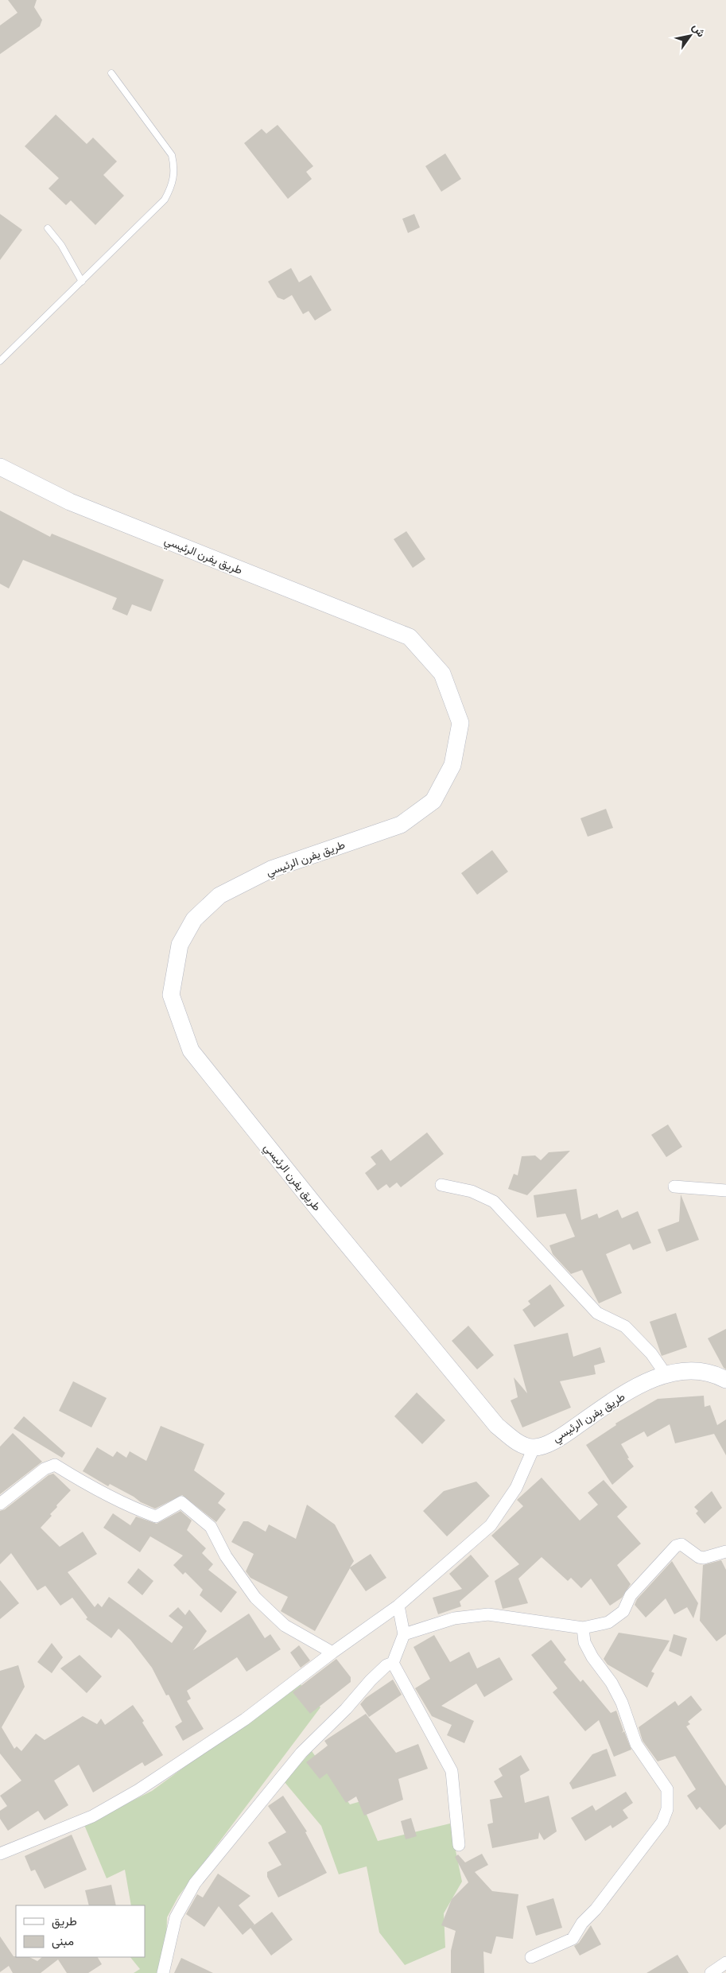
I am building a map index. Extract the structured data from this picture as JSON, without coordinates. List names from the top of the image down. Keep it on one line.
{"streets":{"main road":["طريق يفرن الرئيسي"]},"legend":["طريق","مبنى"],"north":"top right"}
